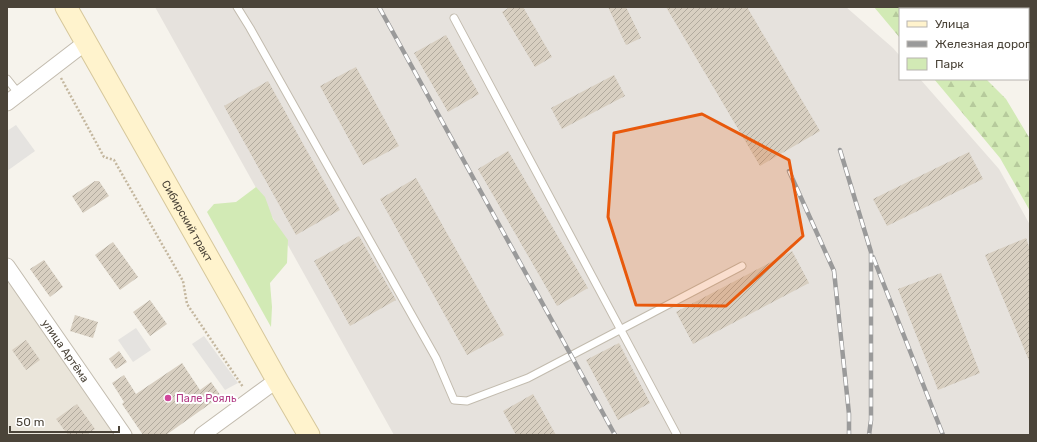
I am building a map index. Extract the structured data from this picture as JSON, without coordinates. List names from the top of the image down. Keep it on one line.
{"streets":{"main road":["Сибирский тракт"],"street":["улица Артёма"]},"places":["Пале Рояль"],"legend":["Улица","Железная дорога","Парк"],"scale_bar":"50 m"}
